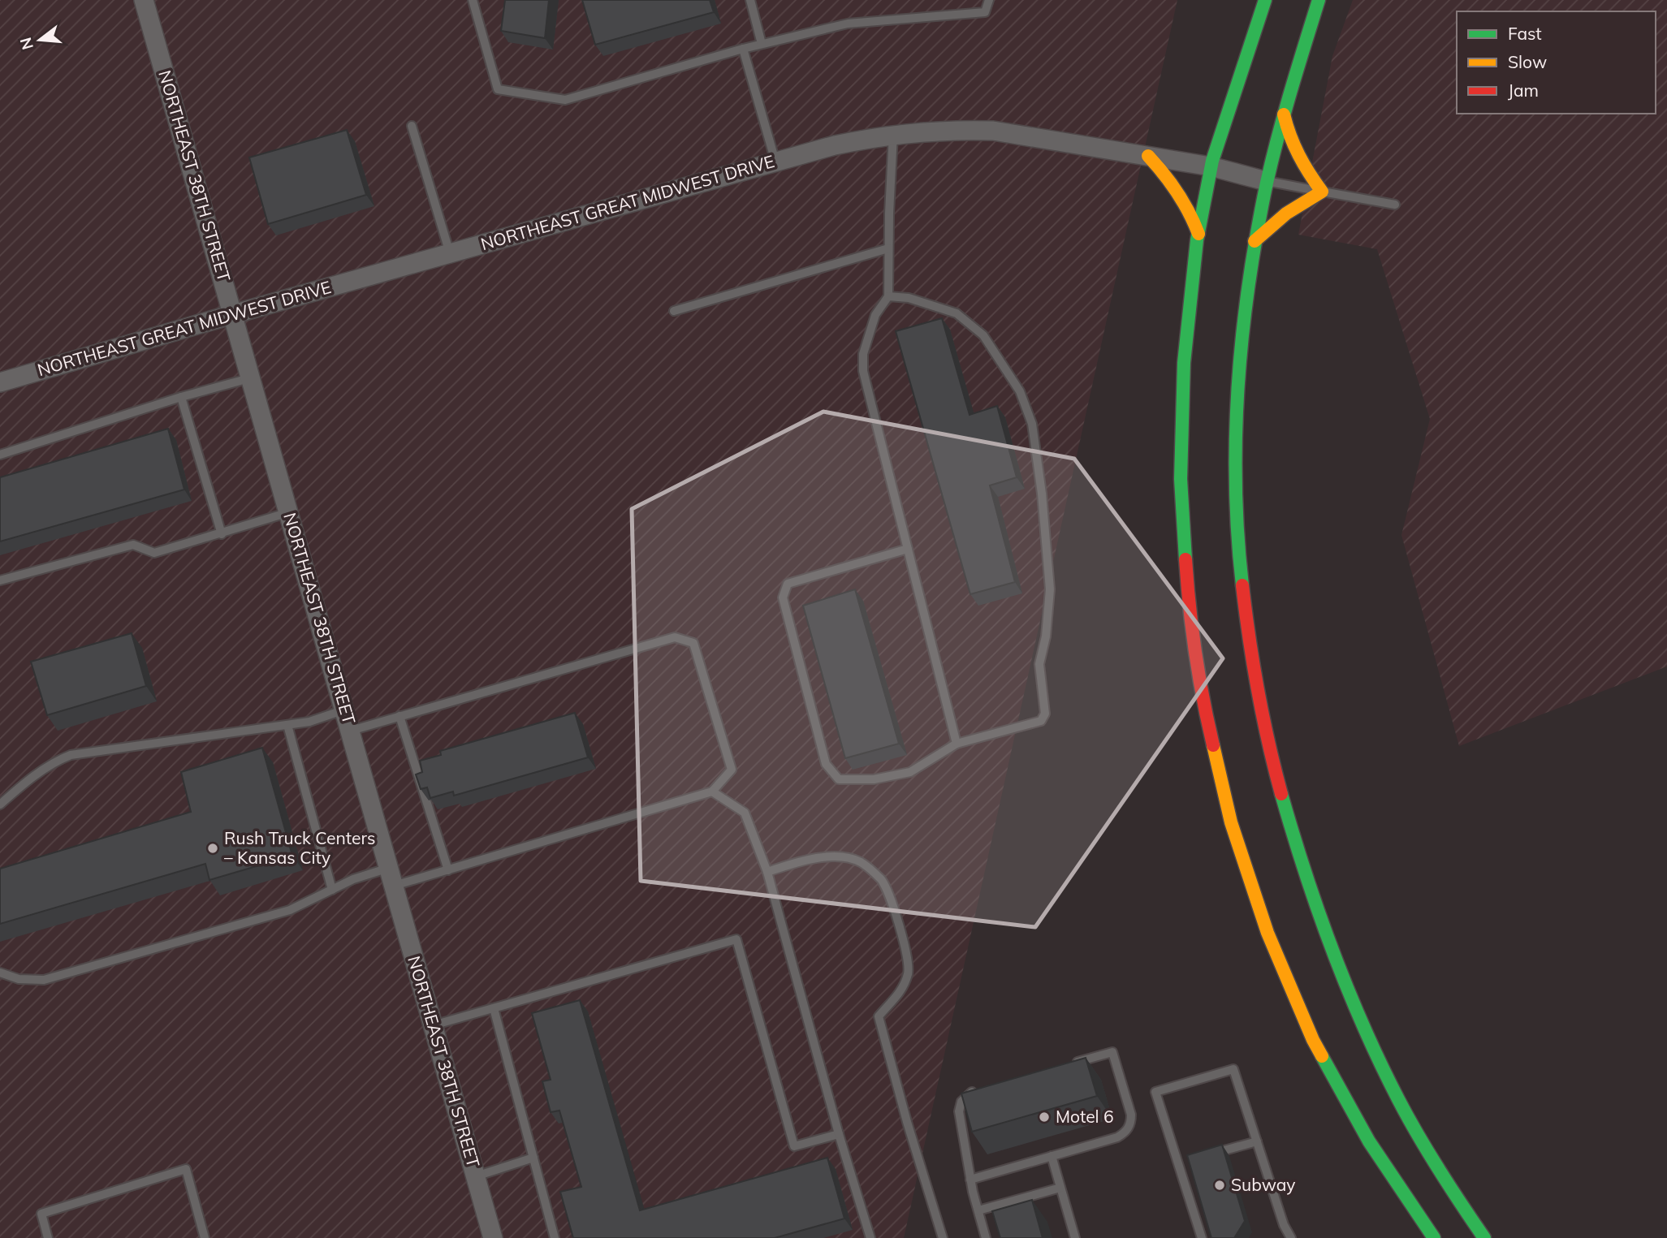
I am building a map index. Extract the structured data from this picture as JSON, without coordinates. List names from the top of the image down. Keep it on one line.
{"streets":{"street":["NORTHEAST 38TH STREET","NORTHEAST GREAT MIDWEST DRIVE"]},"crossings":[["NORTHEAST 38TH STREET","NORTHEAST GREAT MIDWEST DRIVE"]],"places":["Rush Truck Centers – Kansas City","Motel 6","Subway"],"legend":["Fast","Slow","Jam"],"north":"left"}
